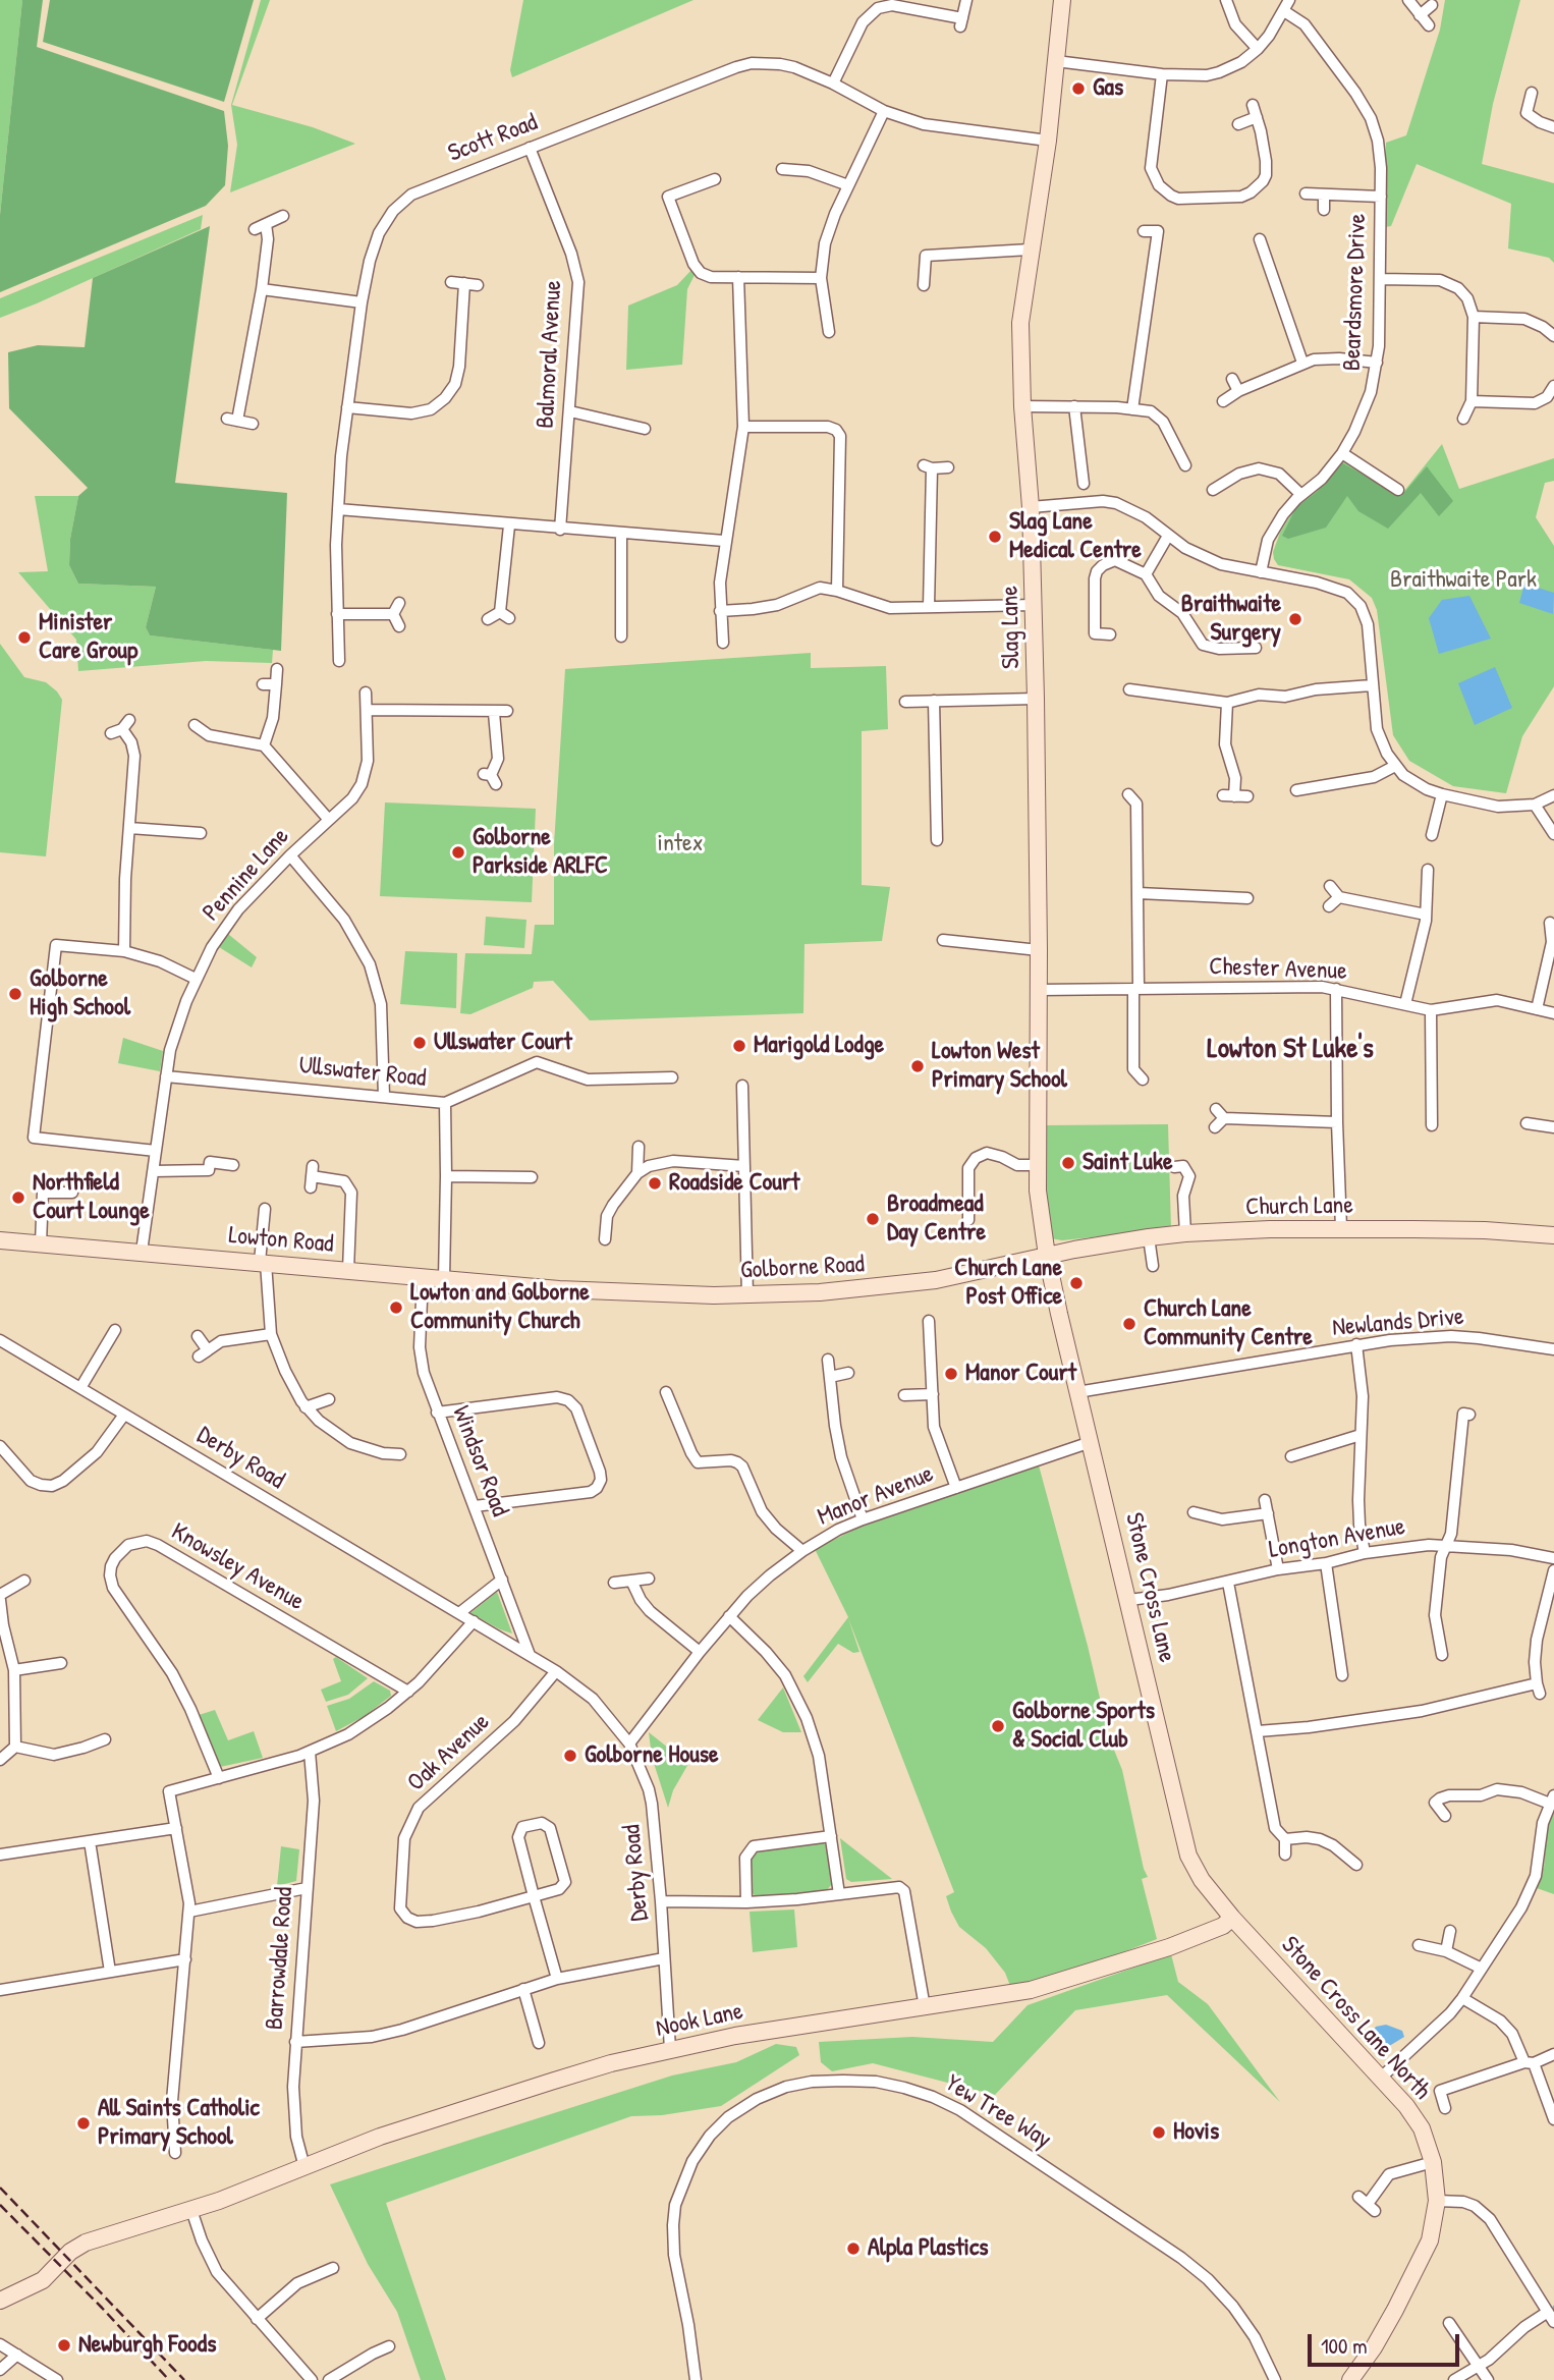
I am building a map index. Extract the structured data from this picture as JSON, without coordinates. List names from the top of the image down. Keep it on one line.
{"streets":{"street":["Scott Road","Beardsmore Drive","Balmoral Avenue","Slag Lane","Pennine Lane","Chester Avenue","Ullswater Road","Church Lane","Lowton Road","Golborne Road","Newlands Drive","Derby Road","Windsor Road","Manor Avenue","Longton Avenue","Knowsley Avenue","Stone Cross Lane","Oak Avenue","Barrowdale Road","Stone Cross Lane North","Nook Lane","Yew Tree Way"]},"crossings":[["Scott Road","Balmoral Avenue"],["Scott Road","Slag Lane"],["Slag Lane","Chester Avenue"],["Slag Lane","Church Lane"],["Slag Lane","Golborne Road"],["Slag Lane","Stone Cross Lane"],["Pennine Lane","Ullswater Road"],["Pennine Lane","Lowton Road"],["Church Lane","Golborne Road"],["Church Lane","Stone Cross Lane"],["Lowton Road","Golborne Road"],["Lowton Road","Windsor Road"],["Golborne Road","Stone Cross Lane"],["Newlands Drive","Stone Cross Lane"],["Derby Road","Windsor Road"],["Derby Road","Manor Avenue"],["Derby Road","Oak Avenue"],["Derby Road","Nook Lane"],["Manor Avenue","Stone Cross Lane"],["Longton Avenue","Stone Cross Lane"],["Stone Cross Lane","Stone Cross Lane North"],["Stone Cross Lane","Nook Lane"],["Barrowdale Road","Nook Lane"],["Stone Cross Lane North","Nook Lane"]],"districts":["Lowton St Luke's"],"parks":["Braithwaite Park","intex"],"places":["Gas","Slag Lane Medical Centre","Braithwaite Surgery","Minister Care Group","Golborne Parkside ARLFC","Golborne High School","Ullswater Court","Marigold Lodge","Lowton West Primary School","Saint Luke","Roadside Court","Northfield Court Lounge","Broadmead Day Centre","Church Lane Post Office","Lowton and Golborne Community Church","Church Lane Community Centre","Manor Court","Golborne Sports & Social Club","Golborne House","All Saints Catholic Primary School","Hovis","Alpla Plastics","Newburgh Foods"],"scale_bar":"100 m"}
